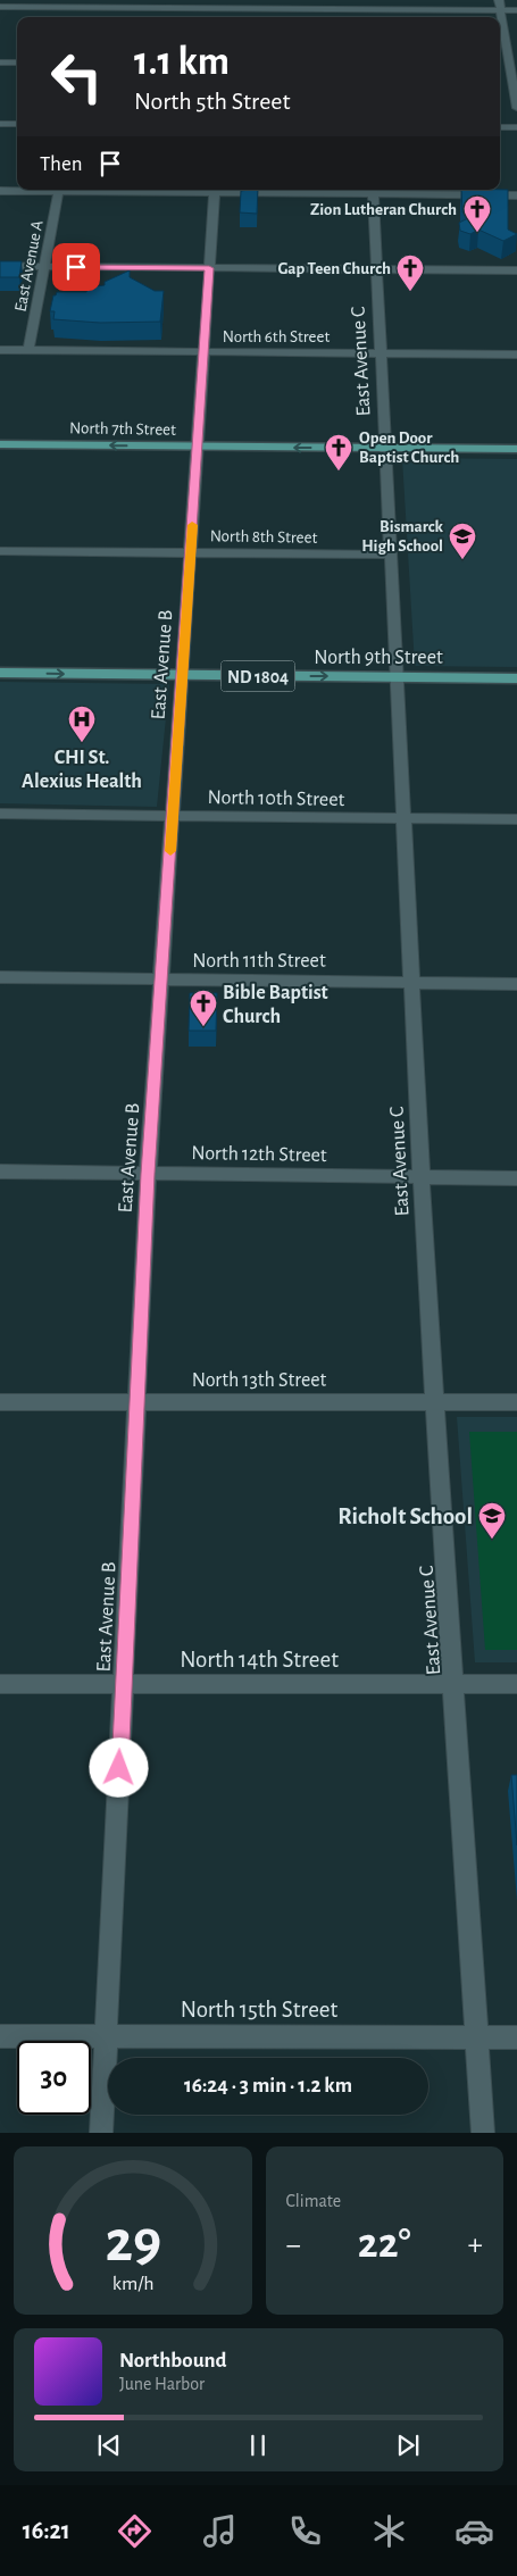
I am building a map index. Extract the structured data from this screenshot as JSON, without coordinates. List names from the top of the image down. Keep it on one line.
{"streets":{"main road":["North 7th Street","North 9th Street","ND 1804"],"street":["East Avenue A","North 6th Street","East Avenue C","North 8th Street","East Avenue B","North 10th Street","North 11th Street","North 12th Street","North 13th Street","North 14th Street","North 15th Street"]},"crossings":[["East Avenue A","North 6th Street"],["North 6th Street","East Avenue C"],["North 6th Street","East Avenue B"],["East Avenue C","North 7th Street"],["East Avenue C","North 8th Street"],["East Avenue C","North 9th Street"],["East Avenue C","North 10th Street"],["East Avenue C","North 11th Street"],["East Avenue C","North 12th Street"],["East Avenue C","North 13th Street"],["East Avenue C","North 14th Street"],["East Avenue C","North 15th Street"],["North 7th Street","East Avenue B"],["North 8th Street","East Avenue B"],["North 9th Street","East Avenue B"],["East Avenue B","North 10th Street"],["East Avenue B","North 11th Street"],["East Avenue B","North 12th Street"],["East Avenue B","North 13th Street"],["East Avenue B","North 14th Street"],["East Avenue B","North 15th Street"]],"one_way":["North 7th Street","North 9th Street"],"places":{"church":["Zion Lutheran Church","Gap Teen Church","Open Door Baptist Church","Bible Baptist Church"],"school or university":["Bismarck High School","Richolt School"],"hospital":["CHI St. Alexius Health"]},"page":{"turn":["1.1 km","North 5th Street"],"then":"Then","limit":"30","trip":"16:24 · 3 min · 1.2 km","tile":"Climate","heat":["−","22°","+"],"song":["Northbound","June Harbor"],"tabs":"16:21","gauge":["29","km/h"]}}
